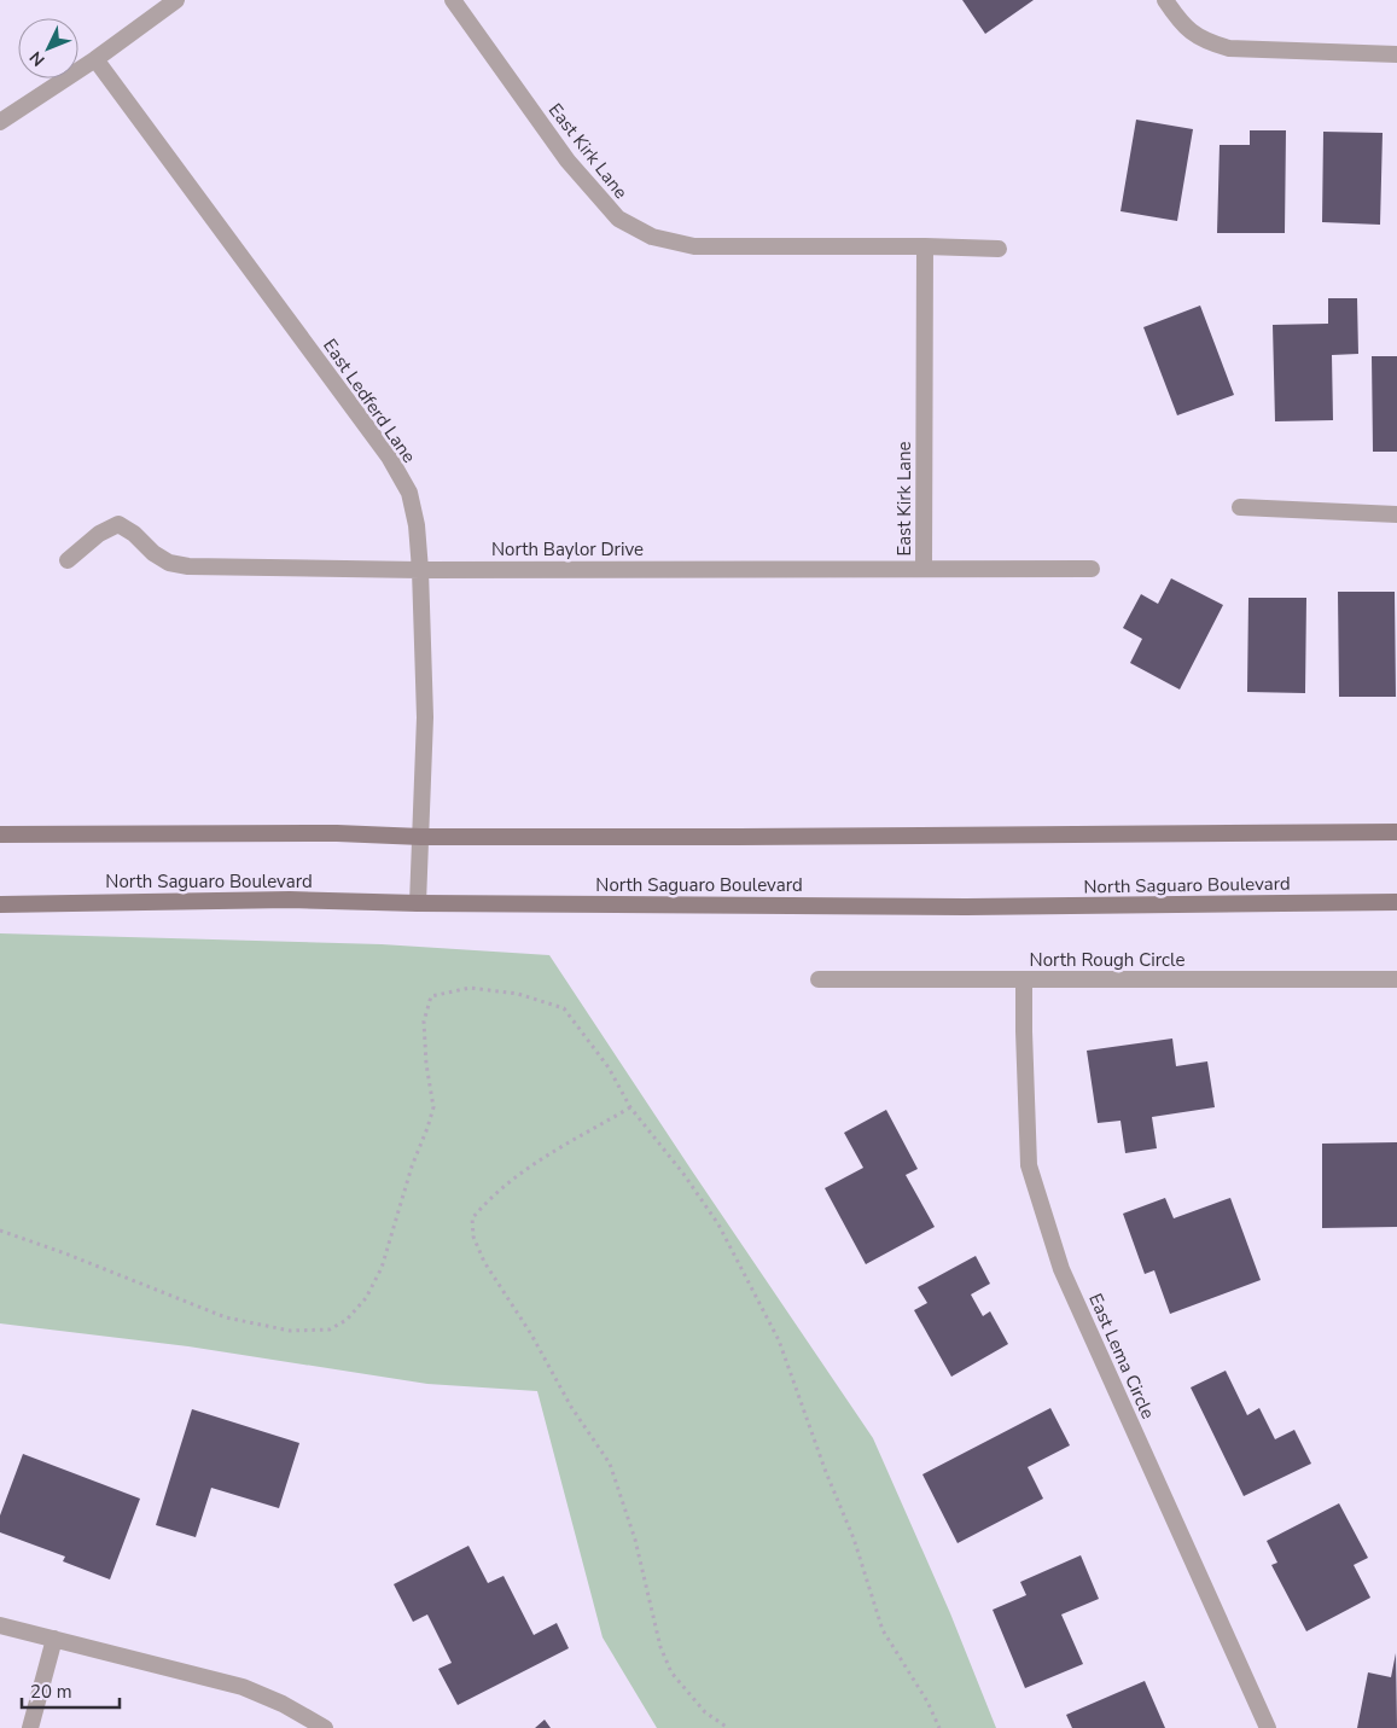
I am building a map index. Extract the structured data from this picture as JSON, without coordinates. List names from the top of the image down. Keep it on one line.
{"streets":{"main road":["North Saguaro Boulevard"],"street":["East Kirk Lane","East Ledferd Lane","North Baylor Drive","North Rough Circle","East Lema Circle"]},"crossings":[["East Kirk Lane","North Baylor Drive"],["East Ledferd Lane","North Baylor Drive"],["East Ledferd Lane","North Saguaro Boulevard"],["North Rough Circle","East Lema Circle"]],"scale_bar":"20 m","north":"bottom left"}
